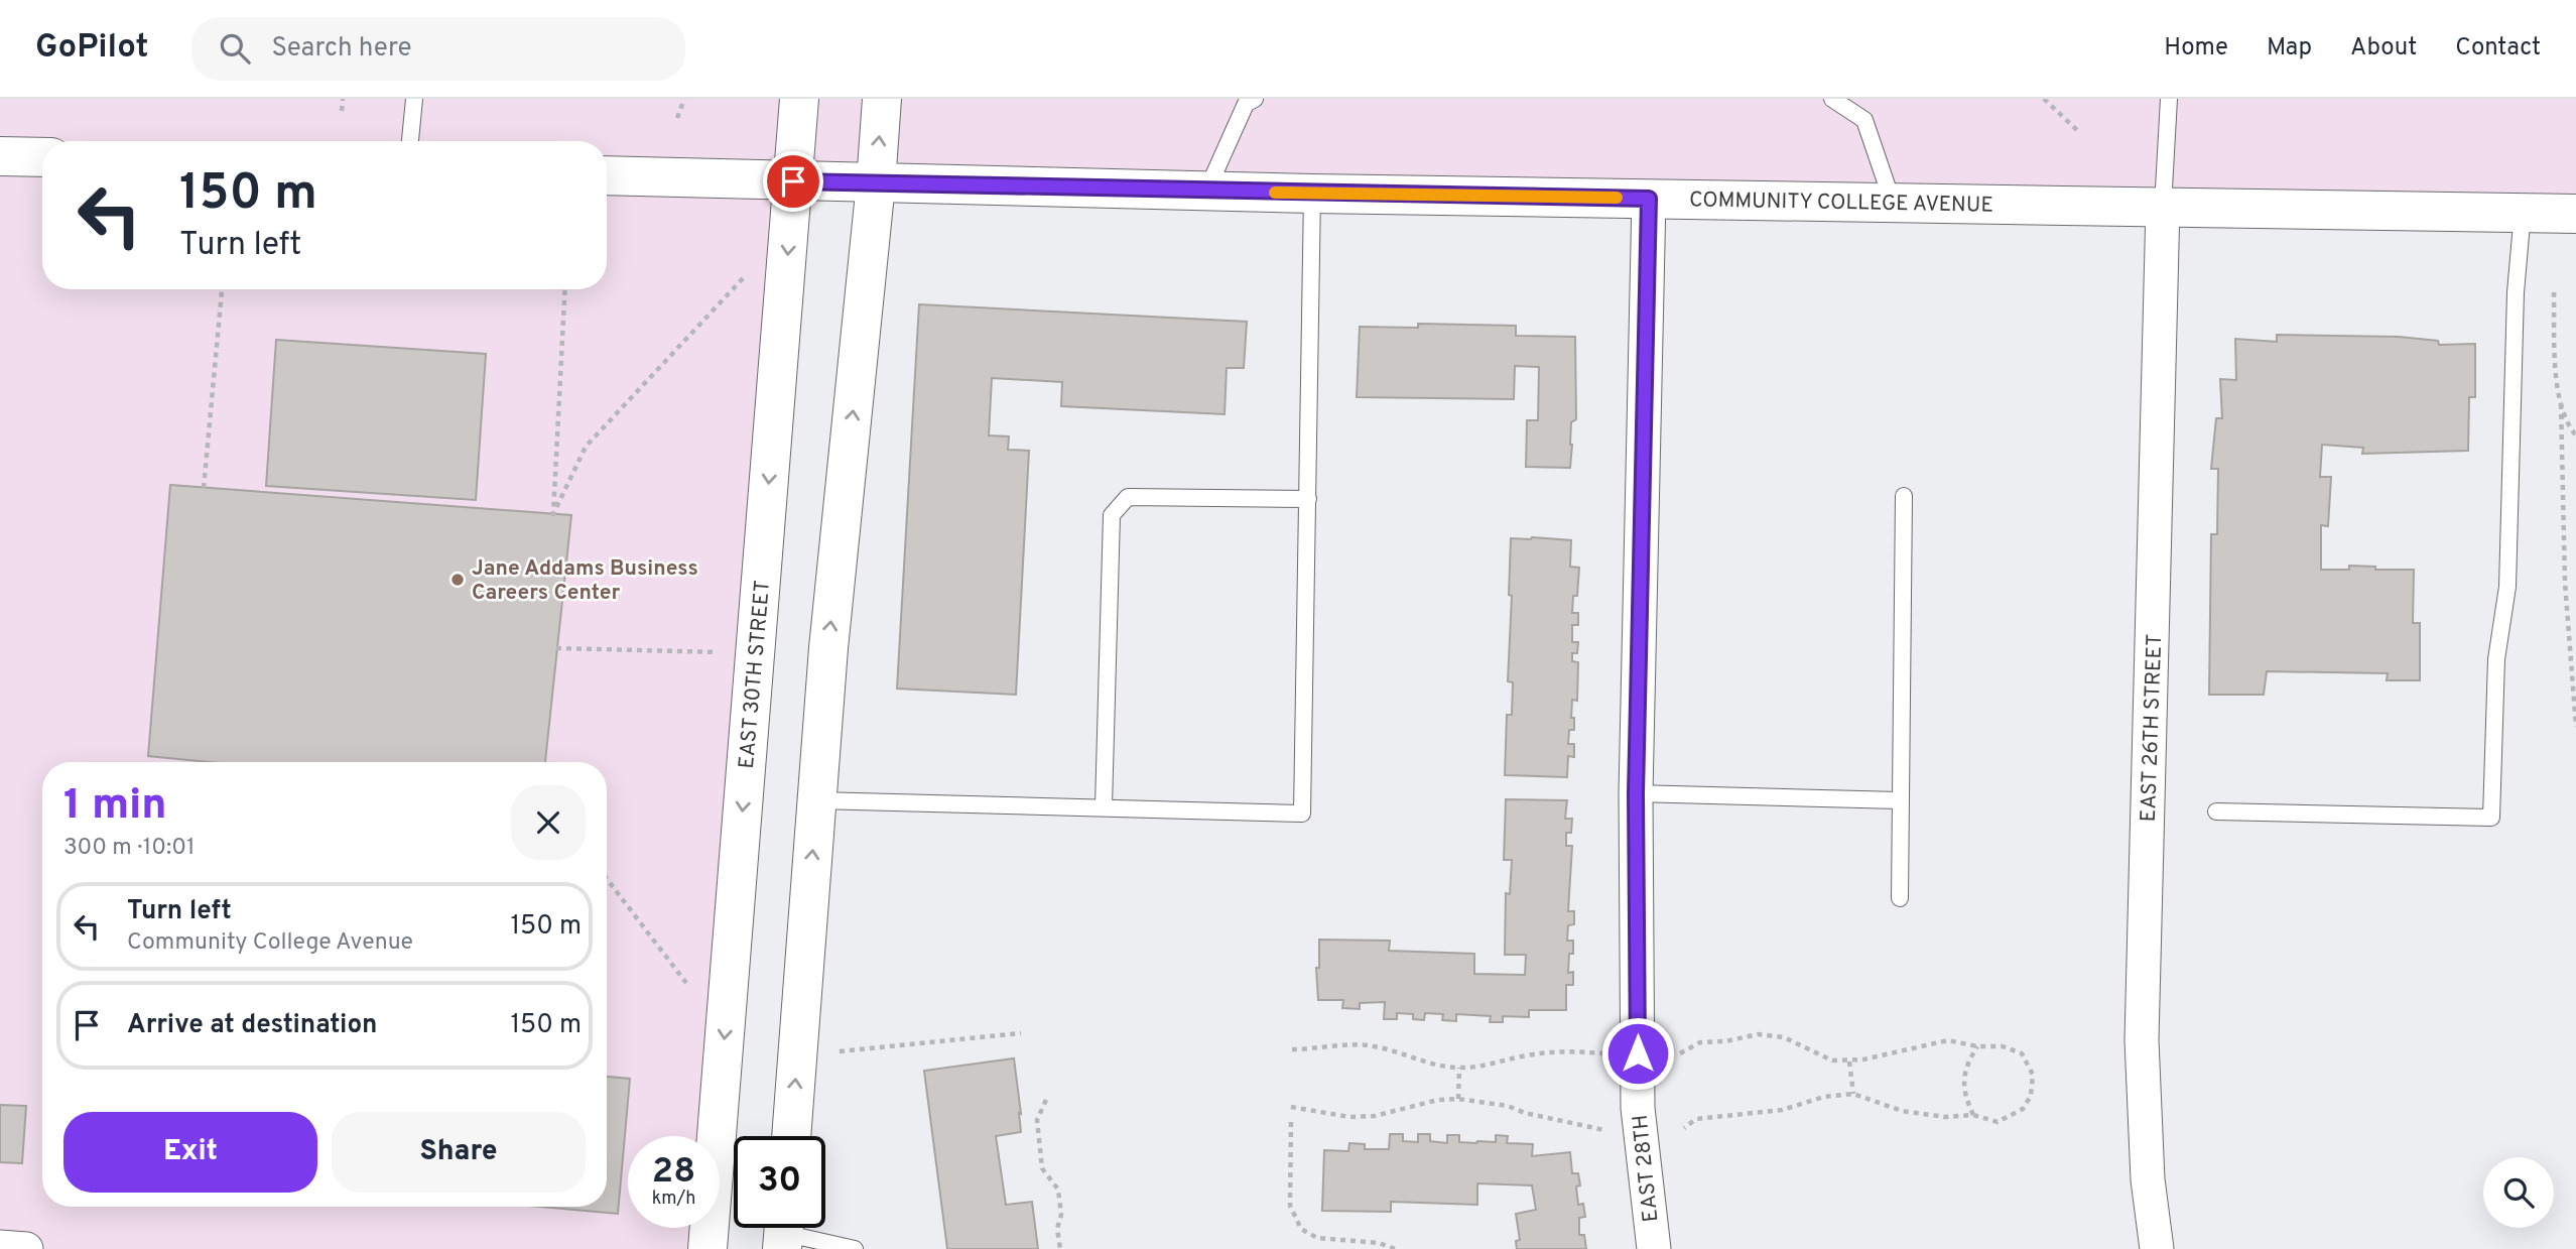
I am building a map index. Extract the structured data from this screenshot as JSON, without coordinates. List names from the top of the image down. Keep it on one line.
{"streets":{"main road":["COMMUNITY COLLEGE AVENUE","EAST 30TH STREET"],"street":["EAST 26TH STREET","EAST 28TH"]},"crossings":[["COMMUNITY COLLEGE AVENUE","EAST 30TH STREET"],["COMMUNITY COLLEGE AVENUE","EAST 26TH STREET"],["COMMUNITY COLLEGE AVENUE","EAST 28TH"]],"places":["Jane Addams Business Careers Center"],"page":{"header":"GoPilot","search":"Search here","nav":["Home","Map","About","Contact"],"turn":["150 m","Turn left"],"heading":["1 min","300 m · 10:01"],"list":[{"name":"Turn left","note":"Community College Avenue","value":"150 m"},{"name":"Arrive at destination","value":"150 m"}],"buttons":["Exit","Share"],"speed":"28 km/h","limit":"30"}}
